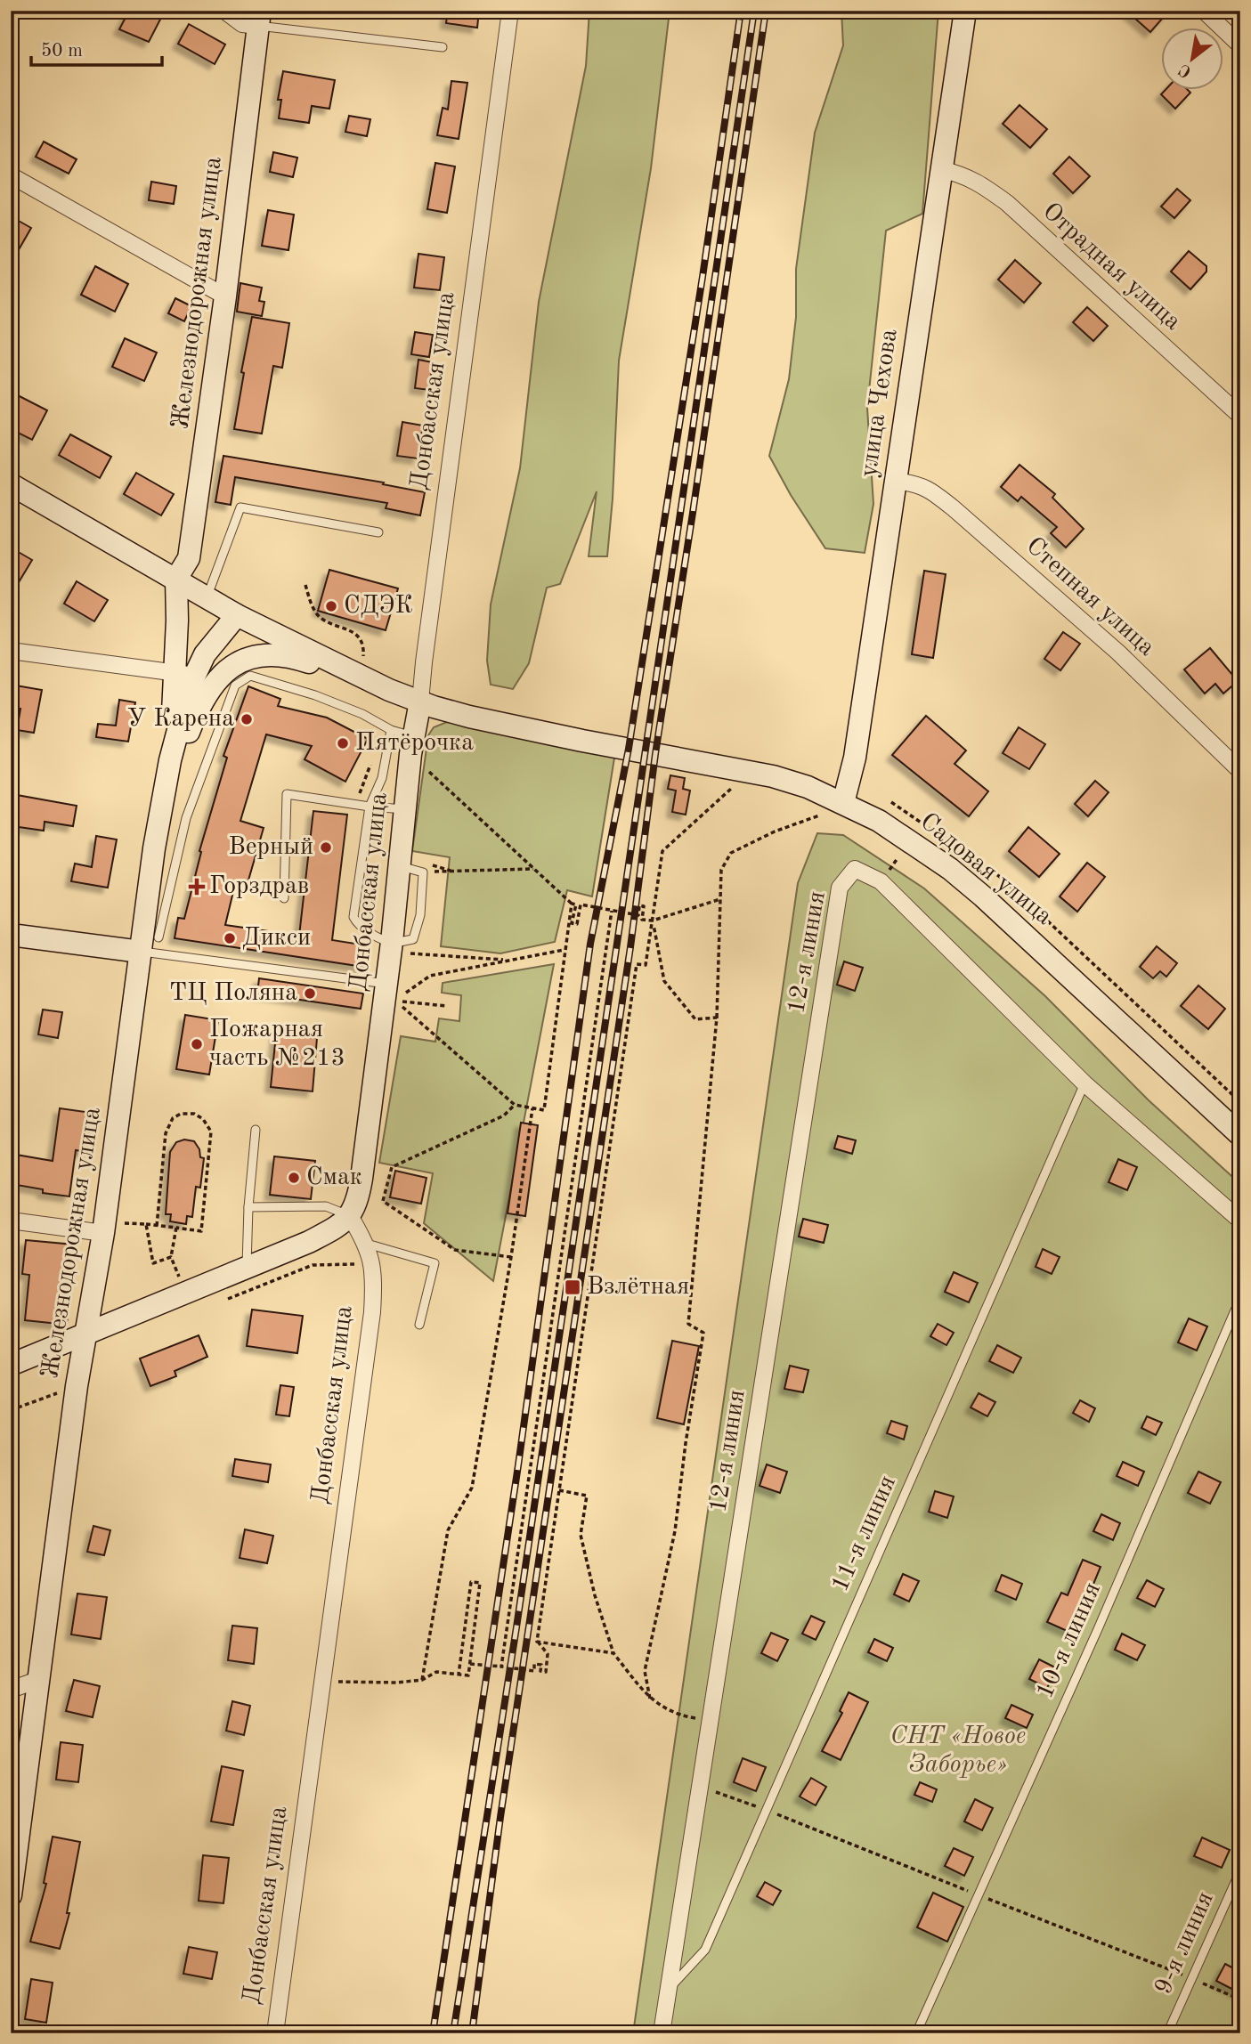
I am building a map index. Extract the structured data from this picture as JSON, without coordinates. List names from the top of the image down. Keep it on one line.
{"streets":{"street":["Отрадная улица","Железнодорожная улица","Донбасская улица","улица Чехова","Степная улица","Садовая улица","12-я линия"],"lane":["11-я линия","10-я линия","9-я линия"]},"crossings":[["Отрадная улица","улица Чехова"],["Донбасская улица","Садовая улица"],["улица Чехова","Степная улица"],["улица Чехова","Садовая улица"],["12-я линия","11-я линия"]],"parks":["СНТ «Новое Заборье»"],"places":{"other":["СДЭК","У Карена","Пятёрочка","Верный","Дикси","ТЦ Поляна","Пожарная часть №213","Смак"],"health":["Горздрав"],"transit":["Взлётная"]},"scale_bar":"50 m","north":"bottom left"}
